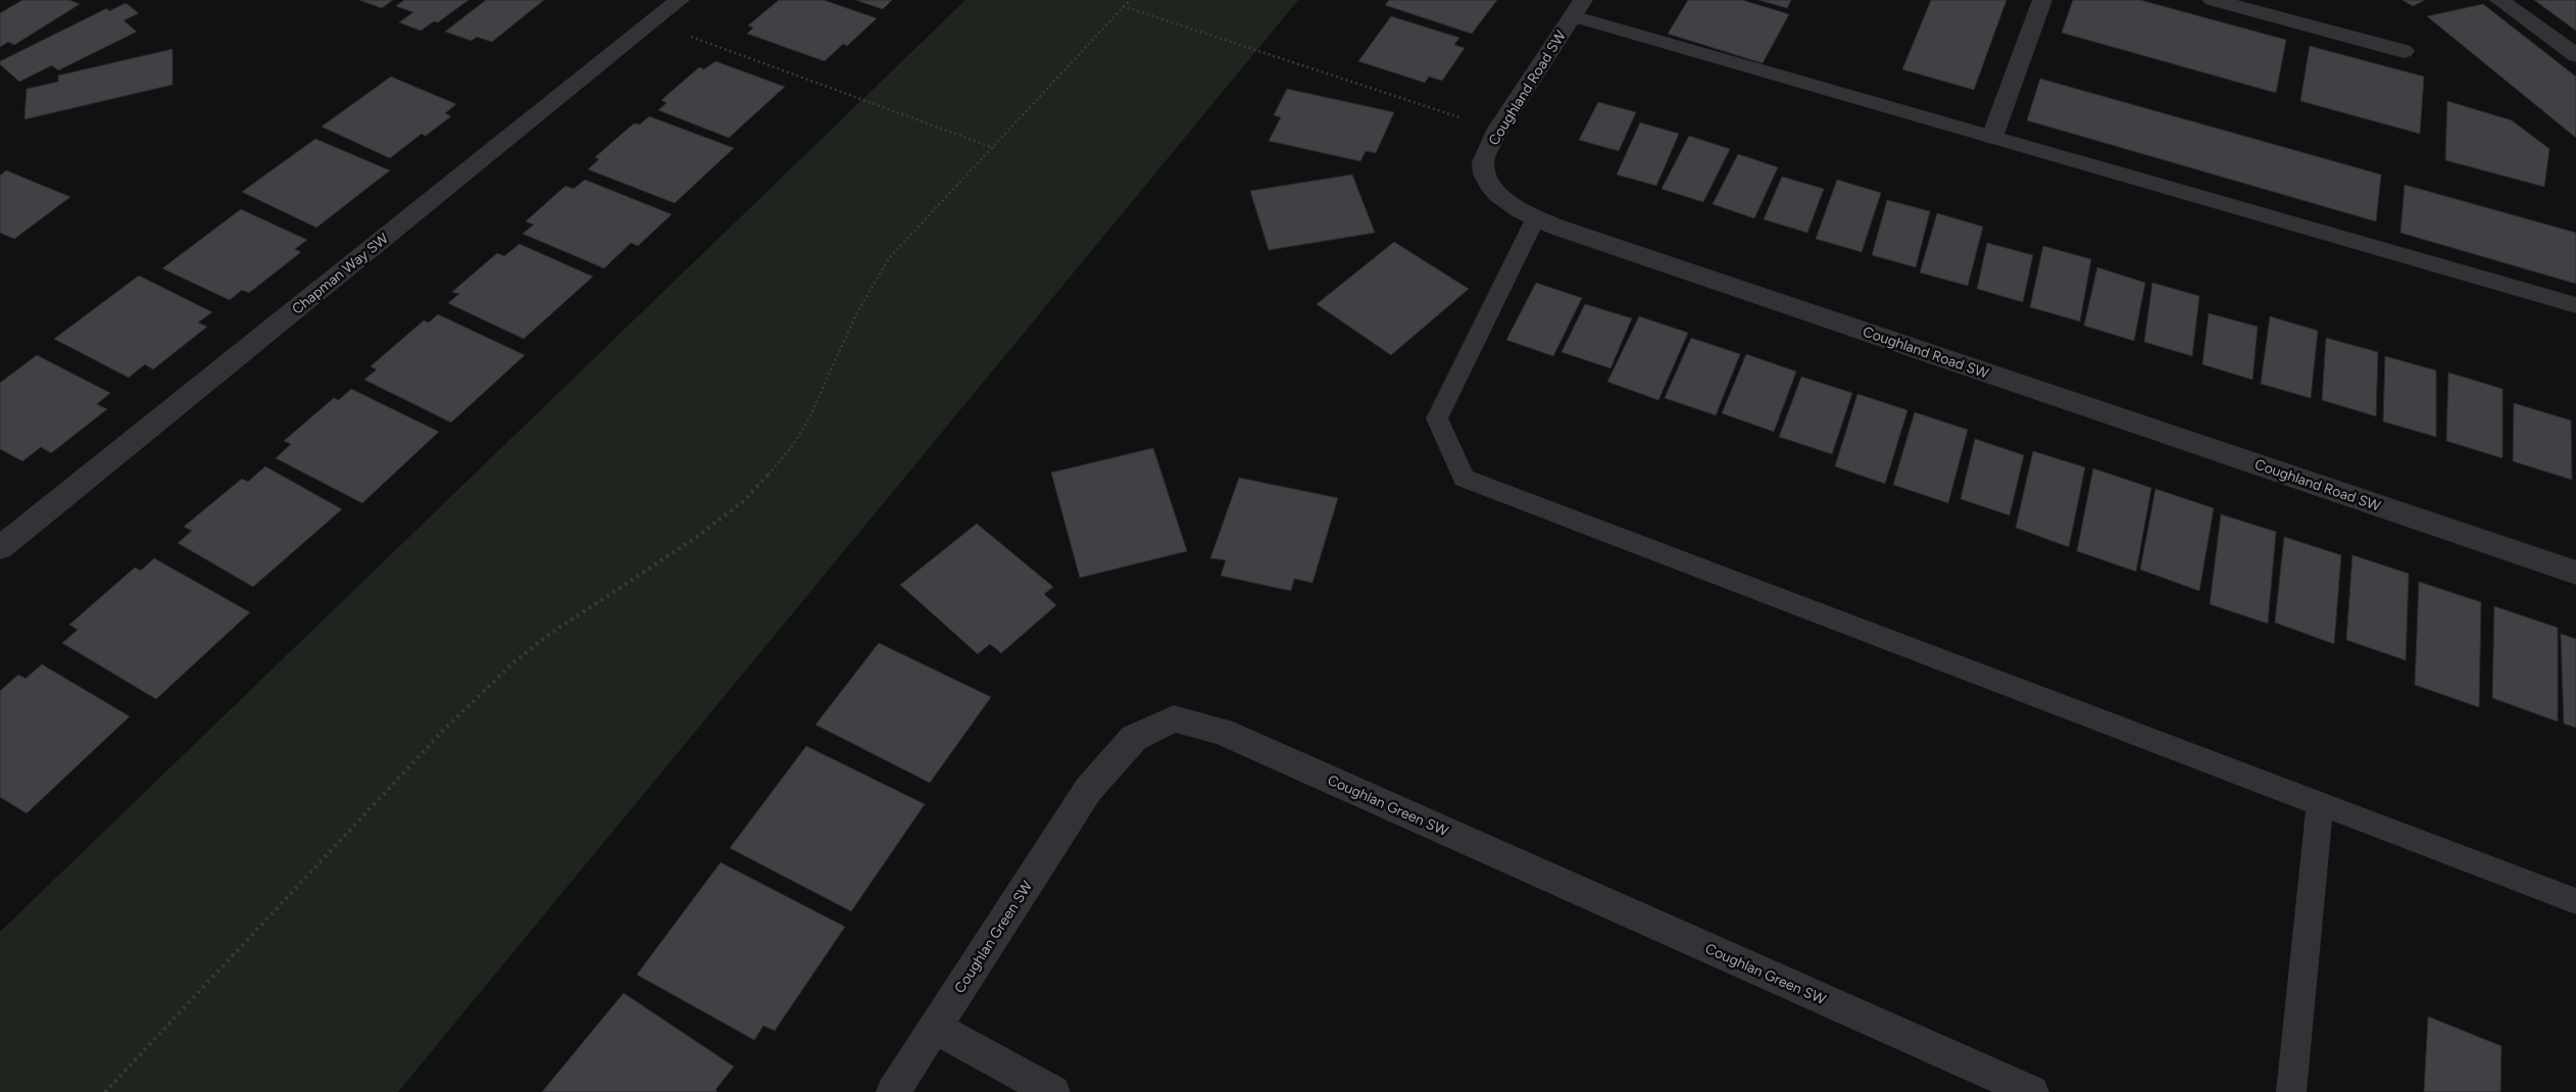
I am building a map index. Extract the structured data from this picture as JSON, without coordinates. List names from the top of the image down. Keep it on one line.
{"streets":{"street":["Coughland Road SW","Chapman Way SW","Coughlan Green SW"]}}
